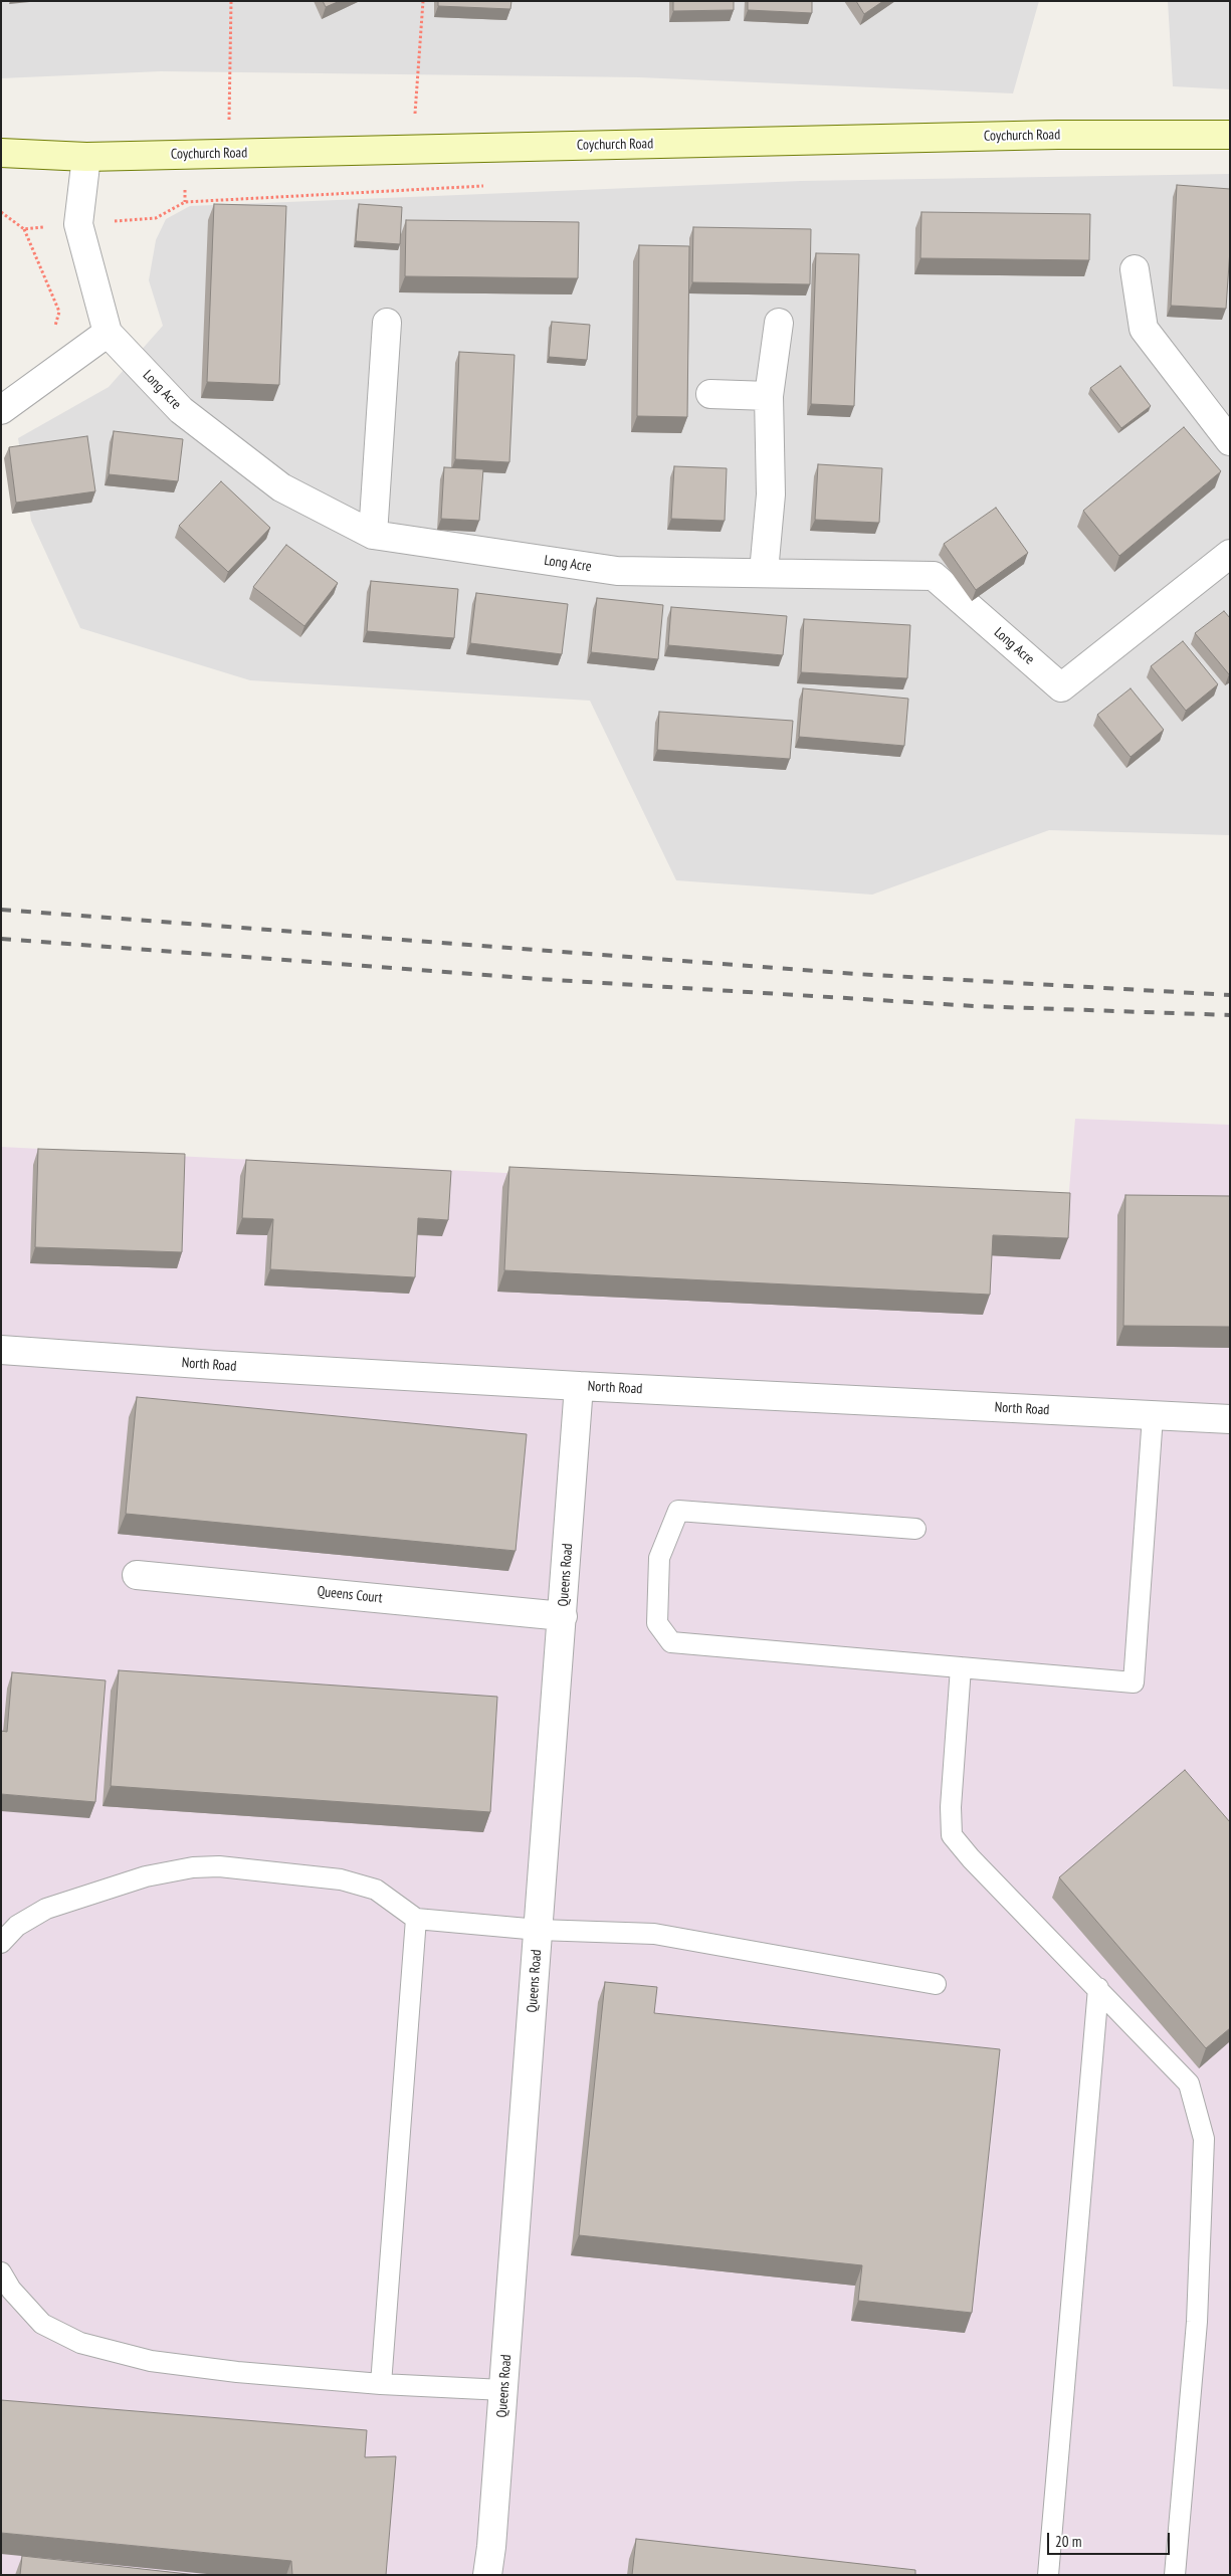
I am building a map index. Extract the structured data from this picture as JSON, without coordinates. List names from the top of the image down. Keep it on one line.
{"streets":{"main road":["Coychurch Road"],"street":["Long Acre","North Road","Queens Road","Queens Court"]},"crossings":[["Coychurch Road","Long Acre"],["North Road","Queens Road"],["Queens Road","Queens Court"]],"scale_bar":"20 m"}
